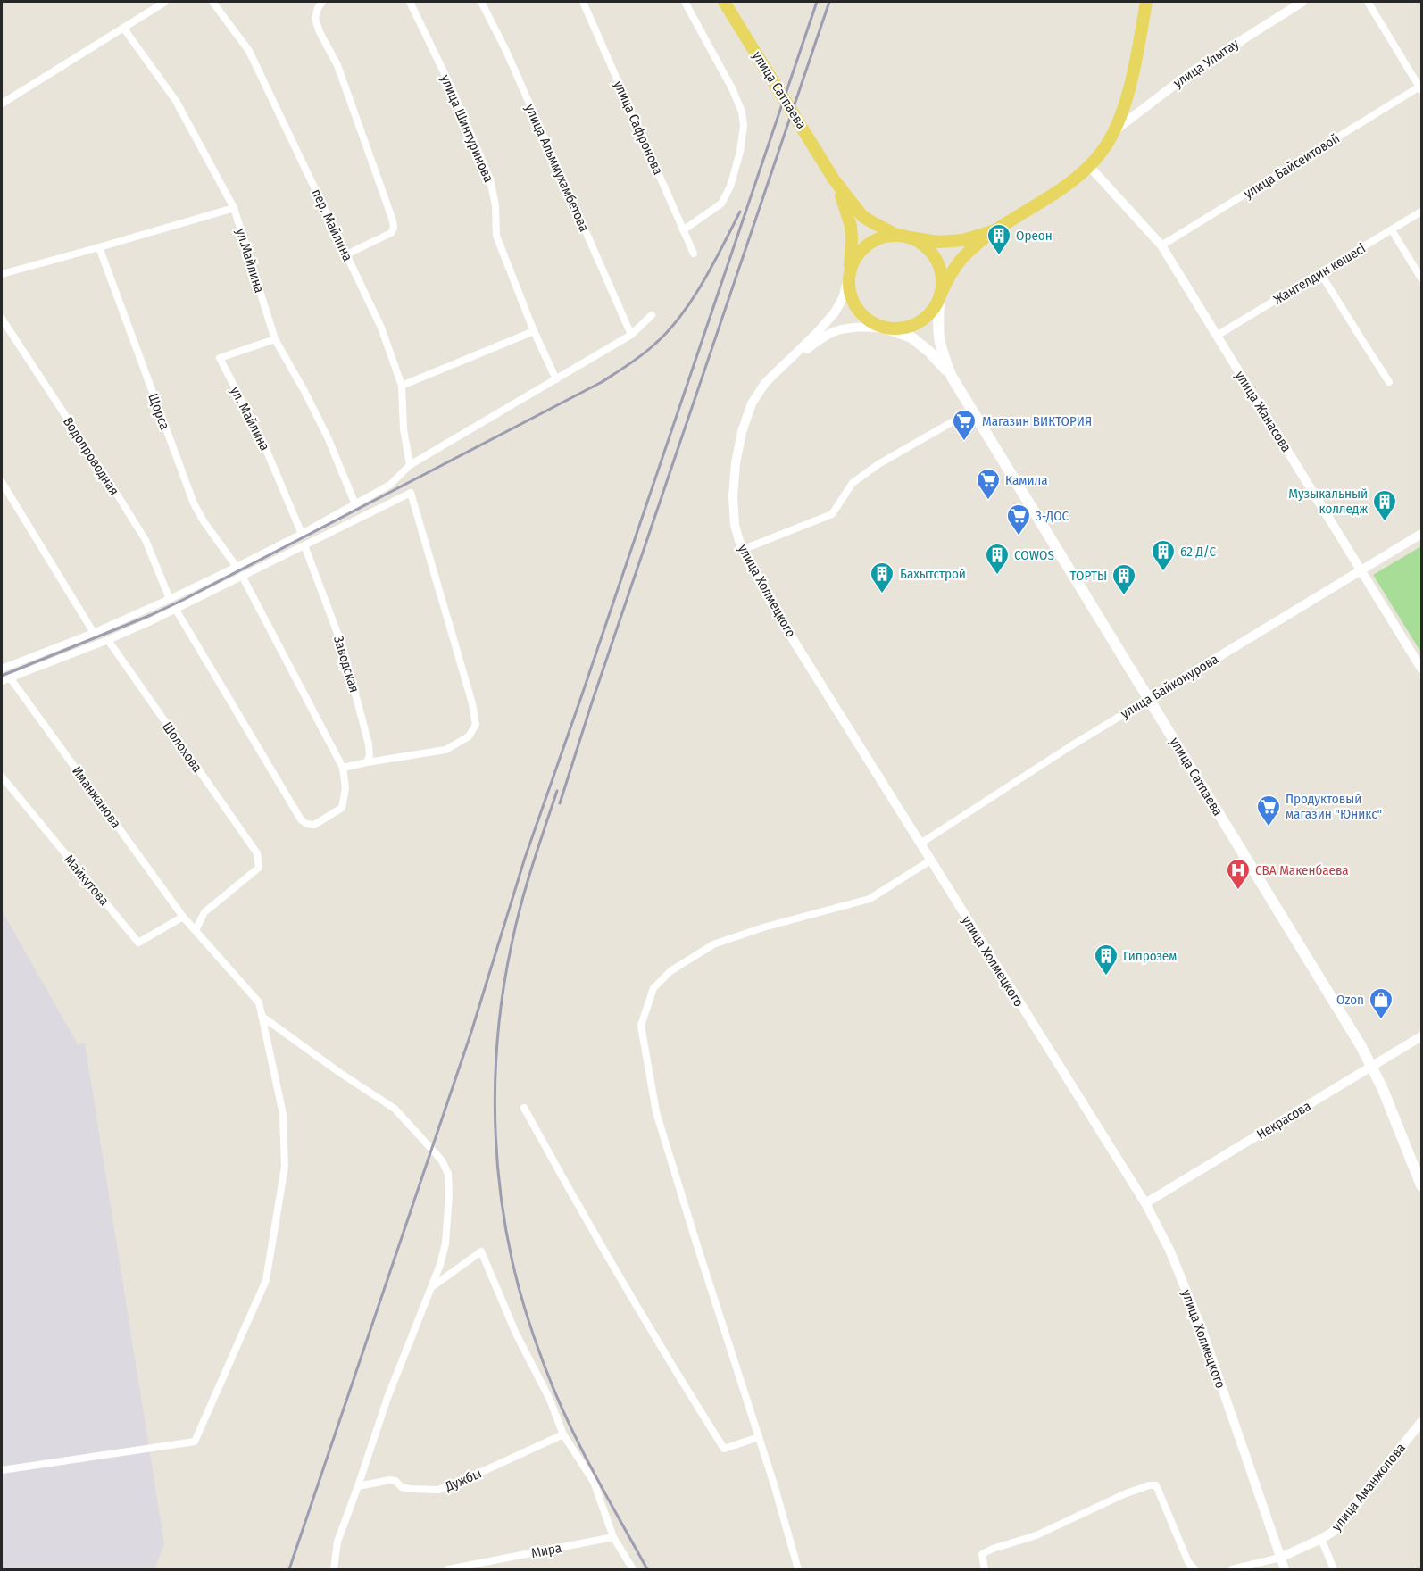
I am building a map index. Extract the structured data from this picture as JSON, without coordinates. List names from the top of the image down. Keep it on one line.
{"streets":{"main road":["улица Сатпаева"],"street":["улица Улытау","улица Сафронова","улица Шинтуринова","улица Байсеитовой","улица Альммухамбетова","пер. Майлина","ул.Майлина","Жангелдин көшесі","Щорса","улица Жанасова","ул. Майлина","Водопроводная","улица Холмецкого","Заводская","улица Байконурова","Шолохова","Иманжанова","Майкутова","Некрасова","Дужбы","улица Аманжолова","Мира"]},"crossings":[["улица Сатпаева","улица Байконурова"],["улица Сатпаева","Некрасова"],["улица Байсеитовой","улица Жанасова"],["ул.Майлина","ул. Майлина"],["Жангелдин көшесі","улица Жанасова"],["улица Жанасова","улица Байконурова"],["улица Холмецкого","улица Байконурова"],["улица Холмецкого","Некрасова"],["улица Холмецкого","улица Аманжолова"],["Шолохова","Иманжанова"],["Иманжанова","Майкутова"]],"places":{"building":["Ореон","Музыкальный колледж","62 Д/С","COWOS","Бахытстрой","ТОРТЫ","Гипрозем"],"supermarket":["Магазин ВИКТОРИЯ","Камила","3-ДОС","Продуктовый магазин \"Юникс\""],"hospital":["СВА Макенбаева"],"shop":["Ozon"]}}
